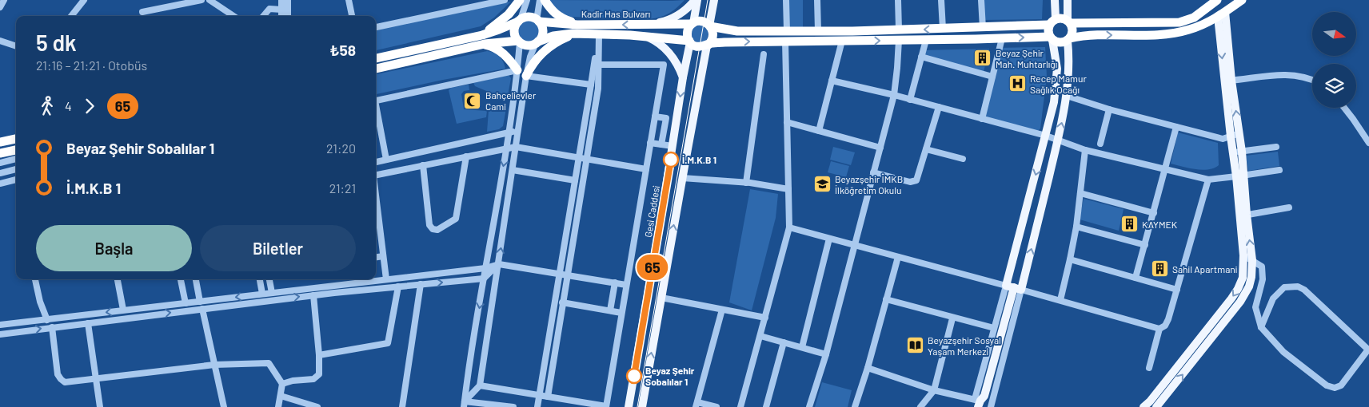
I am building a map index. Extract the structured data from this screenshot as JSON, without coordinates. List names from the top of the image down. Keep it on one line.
{"streets":{"highway":["Kadir Has Bulvarı"],"main road":["Gesi Caddesi"]},"crossings":[["Kadir Has Bulvarı","Gesi Caddesi"]],"places":{"building":["Beyaz Şehir Mah. Muhtarlığı","KAYMEK","Sahil Apartmani"],"hospital":["Recep Mamur Sağlık Ocağı"],"mosque":["Bahçelievler Cami"],"other":["İ.M.K.B 1","Beyaz Şehir Sobalılar 1"],"school or university":["Beyazşehir İMKB İlköğretim Okulu"],"library":["Beyazşehir Sosyal Yaşam Merkezi"]},"lines":["bus line 65"],"north":"right","page":{"on_map":"65","heading":["5 dk","21:16 – 21:21 · Otobüs","₺58"],"legs":["4","65"],"list":[{"name":"Beyaz Şehir Sobalılar 1","value":"21:20"},{"name":"İ.M.K.B 1","value":"21:21"}],"buttons":["Başla","Biletler"]}}
